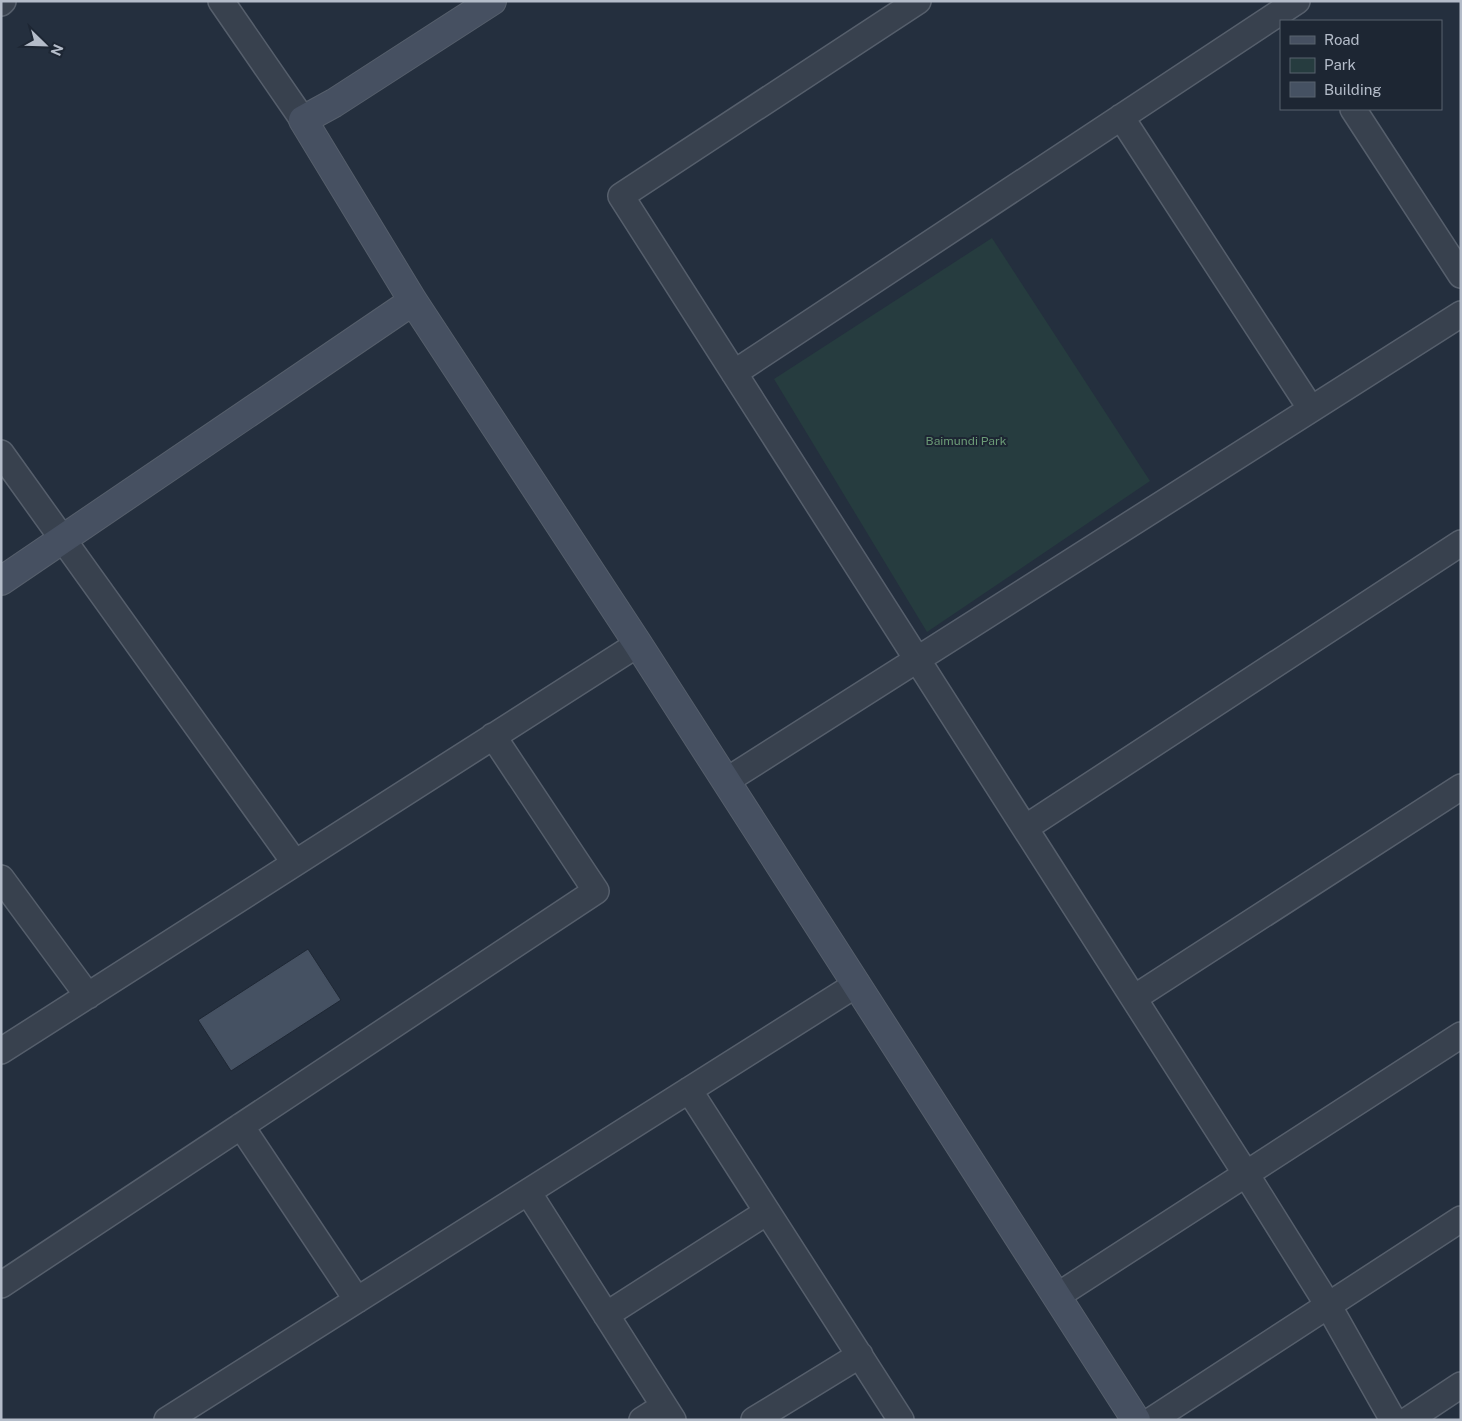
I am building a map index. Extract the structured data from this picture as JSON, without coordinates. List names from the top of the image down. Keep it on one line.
{"parks":["Baimundi Park"],"legend":["Road","Park","Building"],"north":"bottom right"}
